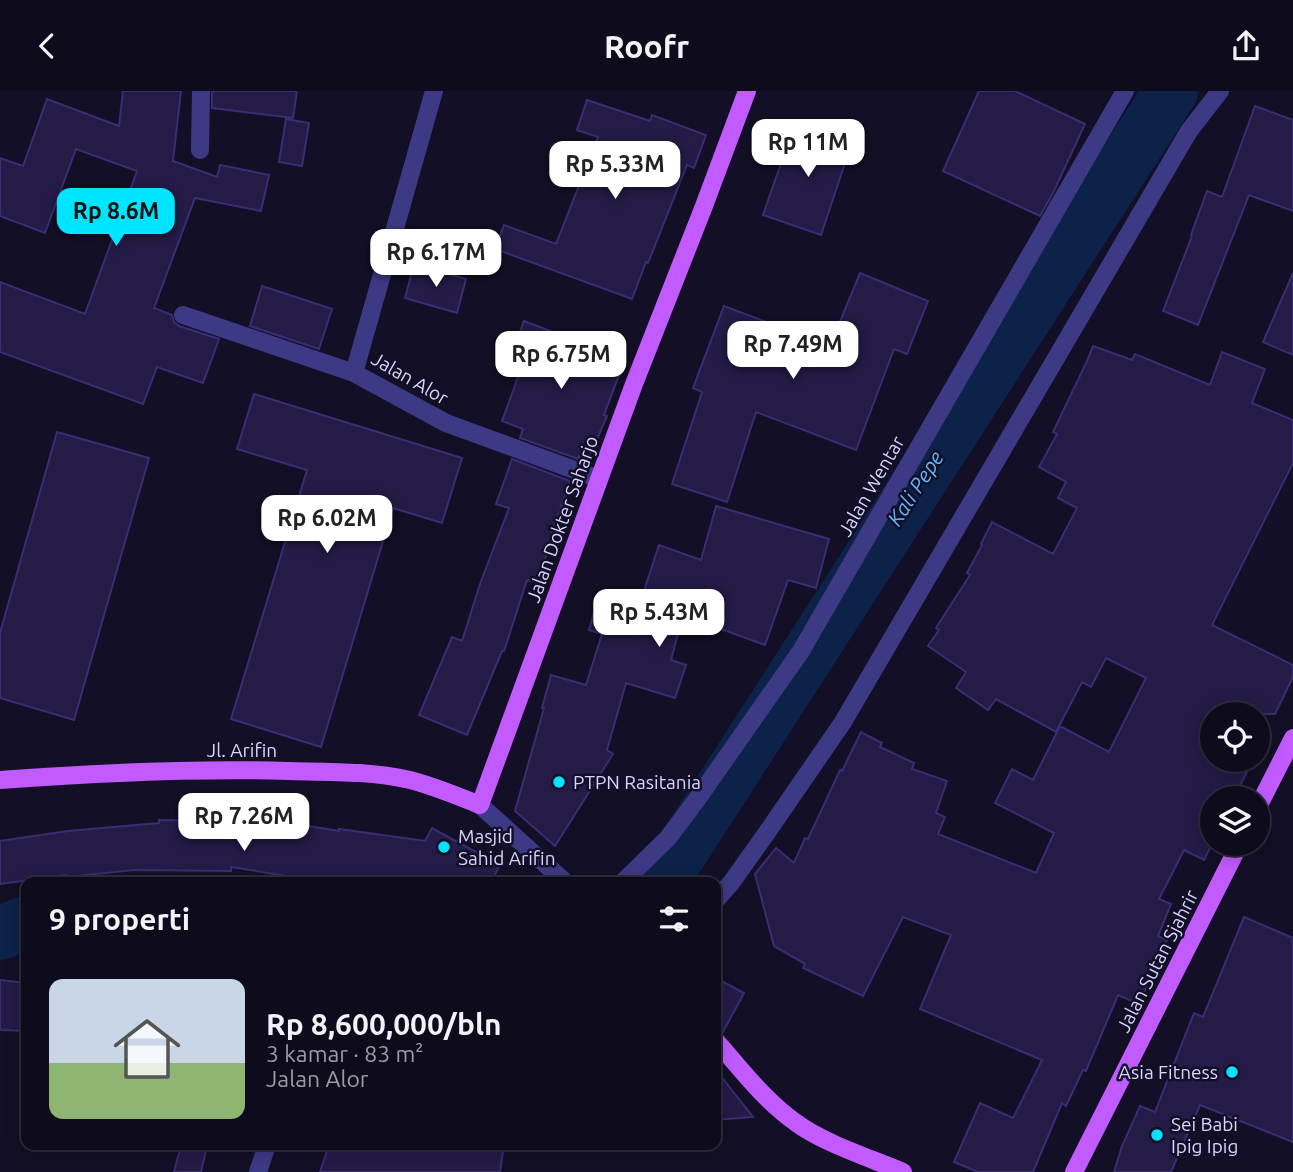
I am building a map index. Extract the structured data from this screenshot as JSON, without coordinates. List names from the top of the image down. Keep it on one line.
{"streets":{"main road":["Jalan Dokter Saharjo","Jl. Arifin","Jalan Sutan Sjahrir"],"street":["Jalan Alor","Jalan Wentar"]},"crossings":[["Jalan Alor","Jalan Dokter Saharjo"],["Jalan Dokter Saharjo","Jl. Arifin"]],"water":["Kali Pepe"],"places":["PTPN Rasitania","Masjid Sahid Arifin","Asia Fitness","Sei Babi Ipig Ipig"],"page":{"header":"Roofr","price":["Rp 11M","Rp 5.33M","Rp 8.6M","Rp 6.17M","Rp 7.49M","Rp 6.75M","Rp 6.02M","Rp 5.43M","Rp 7.26M"],"heading":"9 properti","list":[{"name":"Rp 8,600,000/bln","note":"3 kamar · 83 m² · Jalan Alor"}]}}
